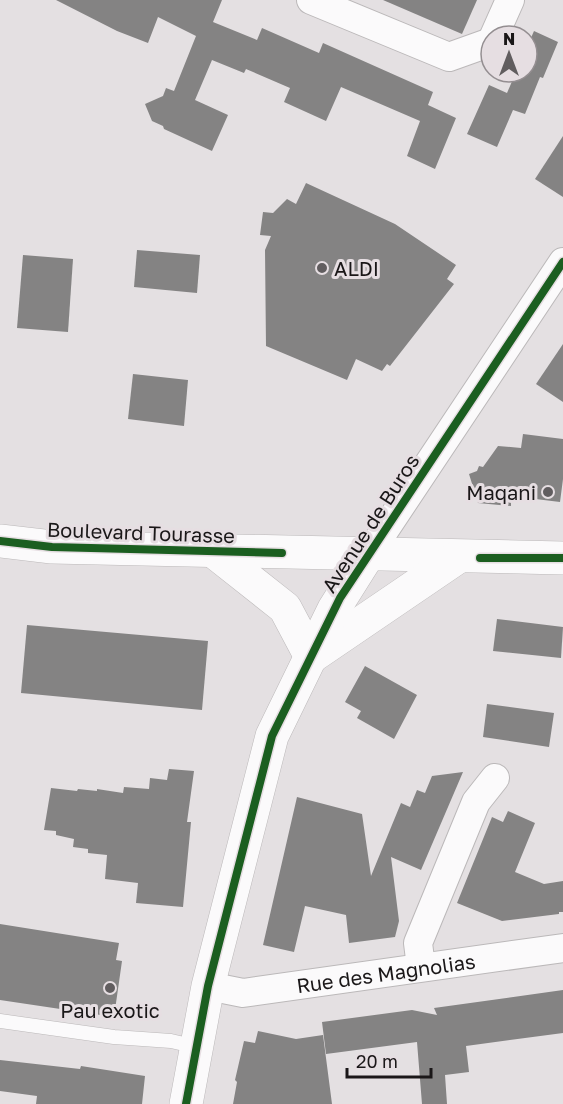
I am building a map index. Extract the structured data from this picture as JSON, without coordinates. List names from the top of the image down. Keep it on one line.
{"streets":{"main road":["Avenue de Buros","Boulevard Tourasse"],"street":["Rue des Magnolias"]},"crossings":[["Avenue de Buros","Boulevard Tourasse"],["Avenue de Buros","Rue des Magnolias"]],"places":["ALDI","Maqani","Pau exotic"],"scale_bar":"20 m","north":"top"}
